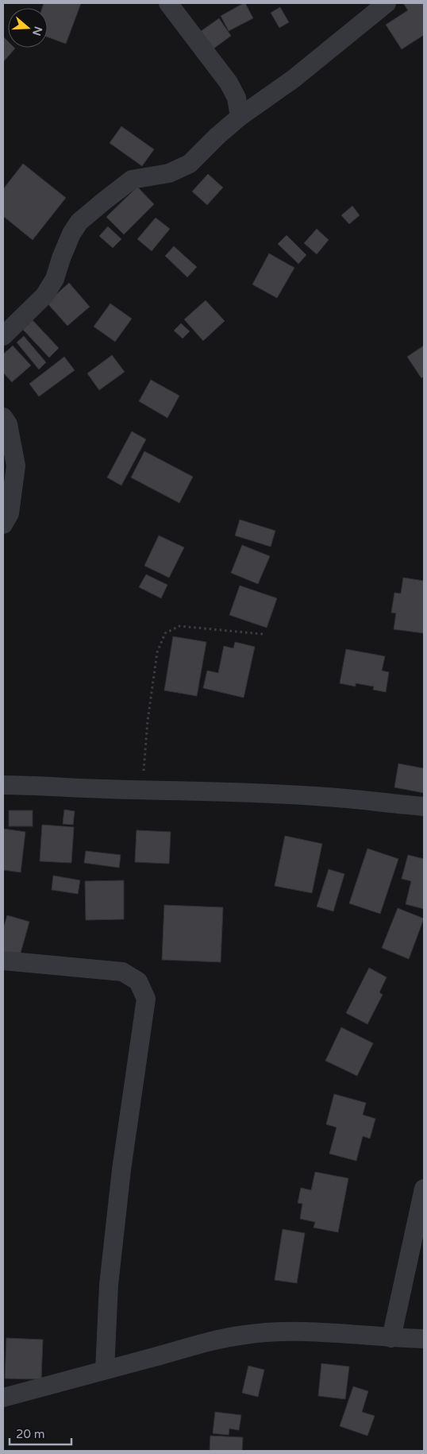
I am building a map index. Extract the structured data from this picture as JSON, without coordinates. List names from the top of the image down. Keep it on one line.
{"scale_bar":"20 m","north":"right"}
